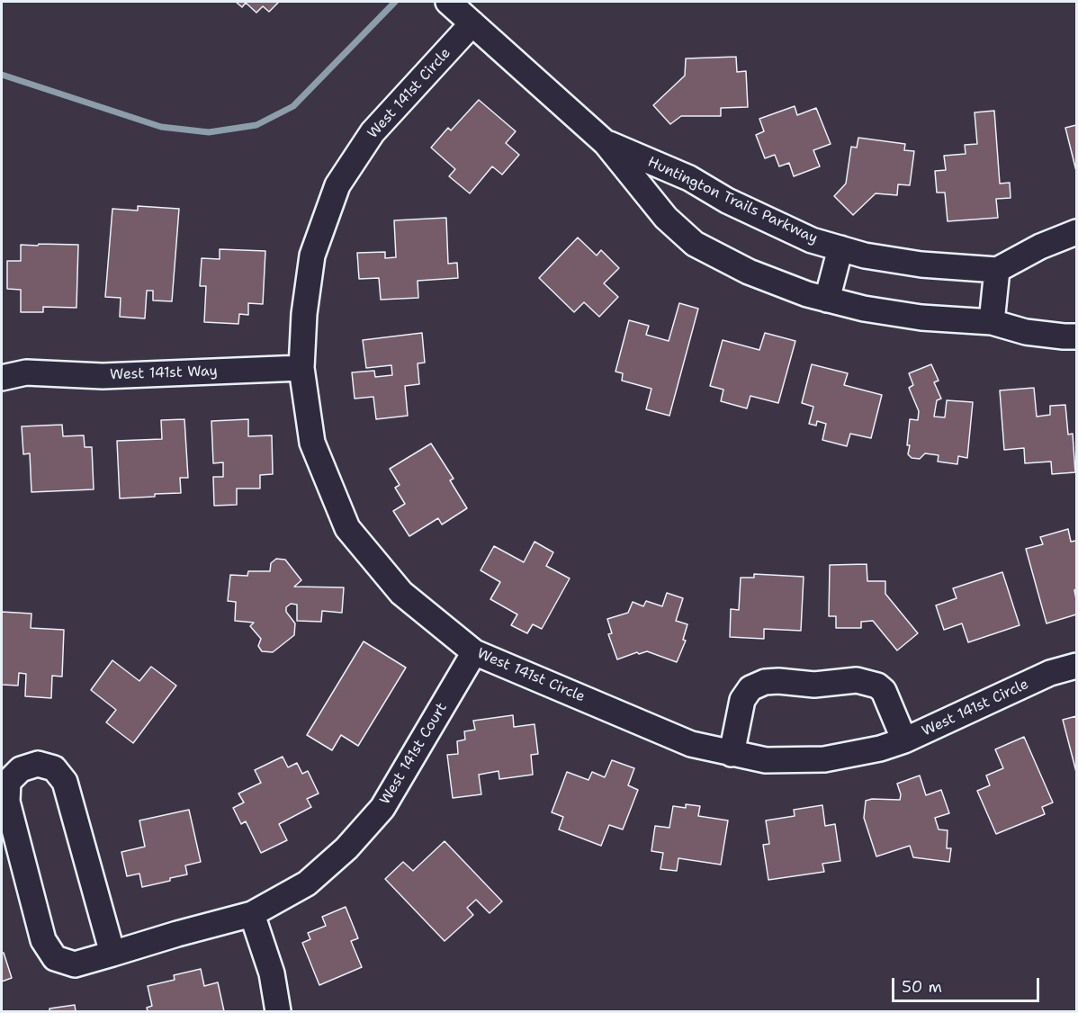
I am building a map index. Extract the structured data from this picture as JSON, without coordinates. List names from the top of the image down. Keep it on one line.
{"streets":{"street":["West 141st Circle","Huntington Trails Parkway","West 141st Way","West 141st Court"]},"crossings":[["West 141st Circle","Huntington Trails Parkway"],["West 141st Circle","West 141st Way"],["West 141st Circle","West 141st Court"]],"scale_bar":"50 m"}
